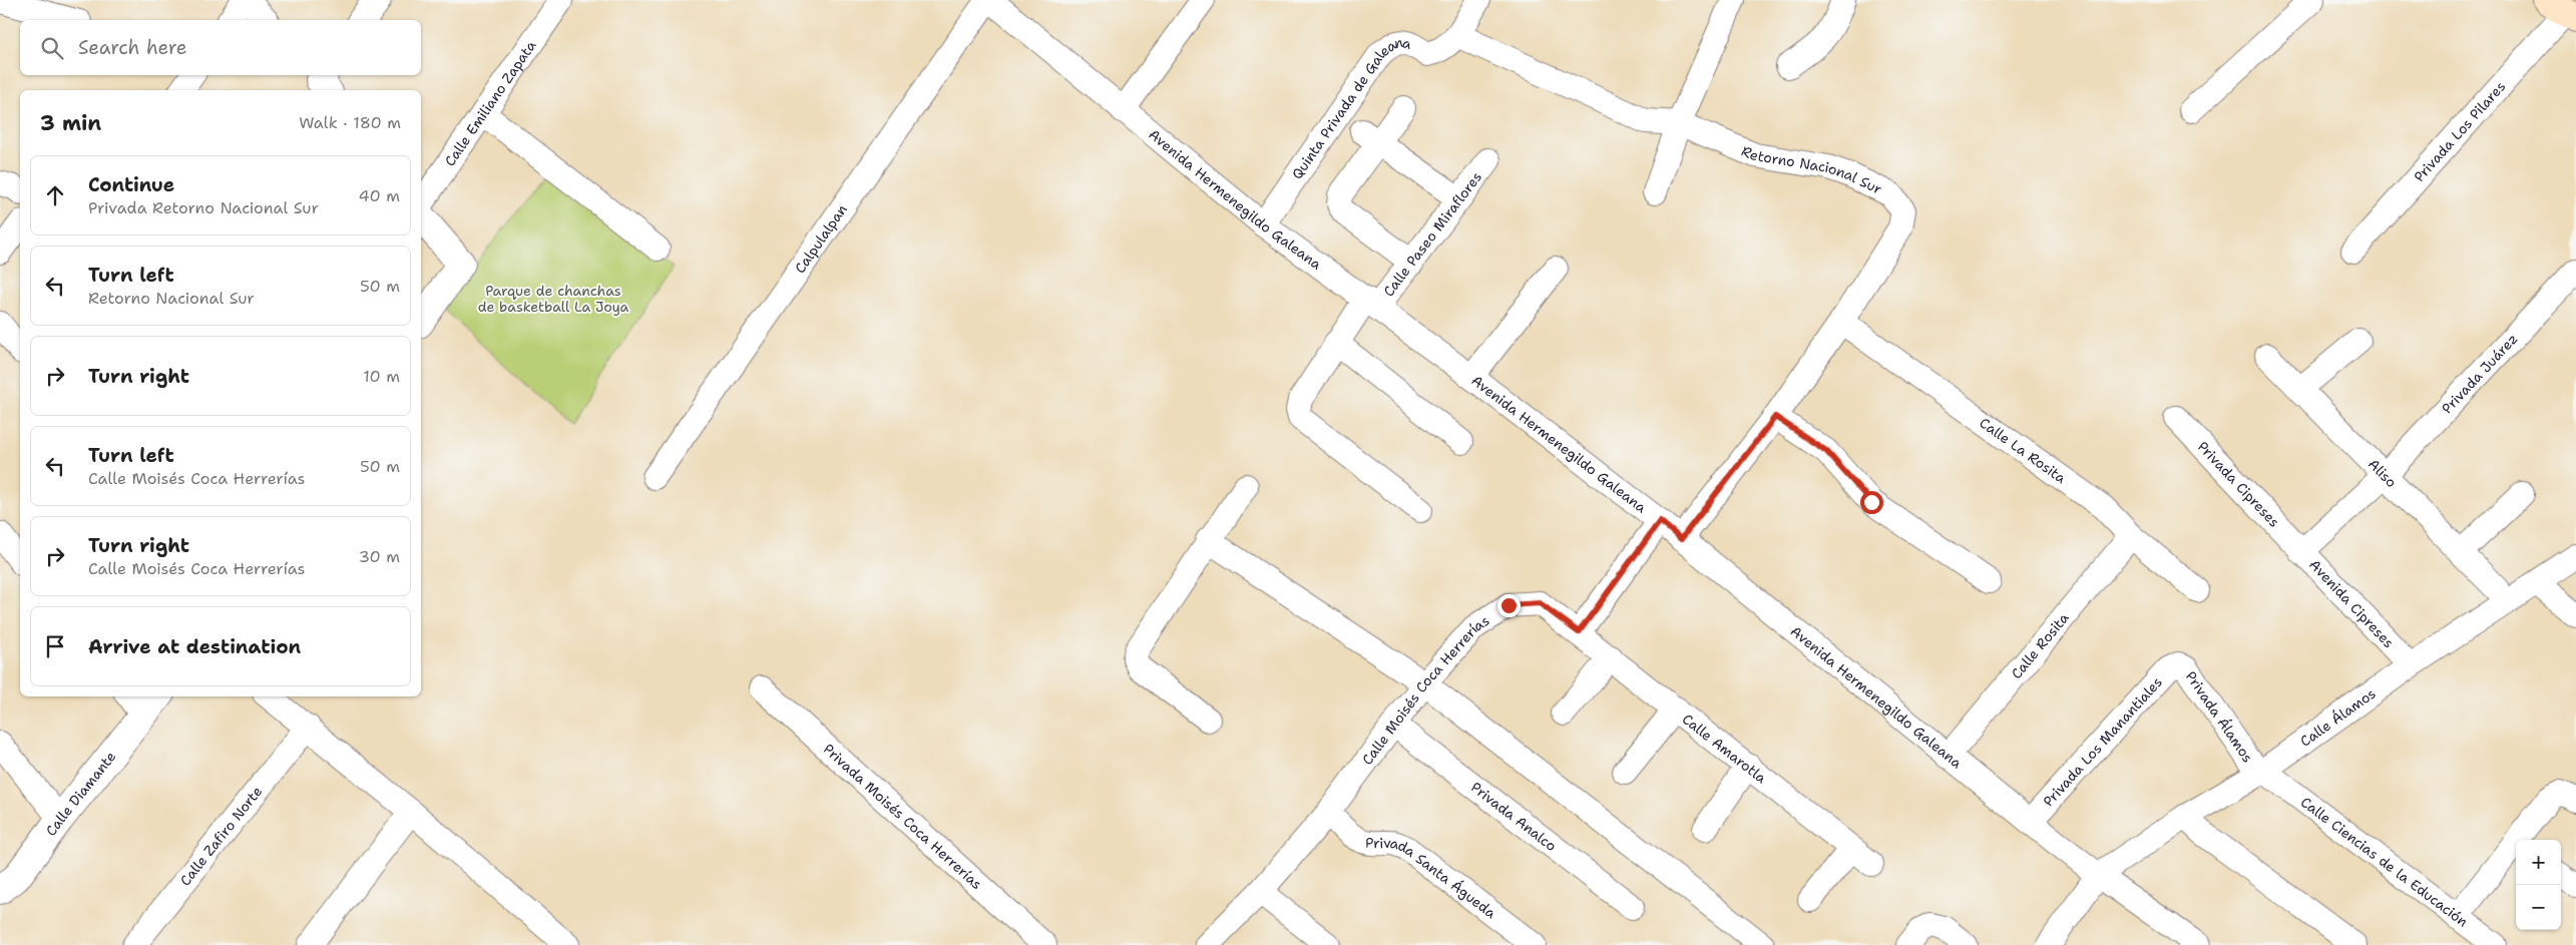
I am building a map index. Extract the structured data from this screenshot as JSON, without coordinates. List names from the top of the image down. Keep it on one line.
{"streets":{"street":["Calle Emiliano Zapata","Quinta Privada de Galeana","Privada Los Pilares","Retorno Nacional Sur","Avenida Hermenegildo Galeana","Calle Paseo Miraflores","Calpulalpan","Privada Juárez","Calle La Rosita","Aliso","Privada Cipreses","Avenida Cipreses","Calle Rosita","Calle Moisés Coca Herrerías","Privada Álamos","Calle Álamos","Privada Los Manantiales","Calle Amarotla","Calle Diamante","Privada Moisés Coca Herrerías","Privada Analco","Calle Zafiro Norte","Calle Ciencias de la Educación","Privada Santa Águeda"]},"crossings":[["Quinta Privada de Galeana","Retorno Nacional Sur"],["Quinta Privada de Galeana","Avenida Hermenegildo Galeana"],["Retorno Nacional Sur","Avenida Hermenegildo Galeana"],["Retorno Nacional Sur","Calle La Rosita"],["Avenida Hermenegildo Galeana","Calle Paseo Miraflores"],["Avenida Hermenegildo Galeana","Calpulalpan"],["Avenida Hermenegildo Galeana","Calle Rosita"],["Avenida Hermenegildo Galeana","Calle Álamos"],["Avenida Hermenegildo Galeana","Privada Los Manantiales"],["Privada Juárez","Aliso"],["Privada Juárez","Privada Cipreses"],["Privada Juárez","Avenida Cipreses"],["Calle La Rosita","Calle Rosita"],["Privada Cipreses","Avenida Cipreses"],["Calle Moisés Coca Herrerías","Calle Amarotla"],["Calle Moisés Coca Herrerías","Privada Analco"],["Calle Moisés Coca Herrerías","Privada Santa Águeda"],["Privada Álamos","Calle Álamos"],["Privada Álamos","Privada Los Manantiales"],["Privada Álamos","Calle Ciencias de la Educación"],["Calle Álamos","Calle Ciencias de la Educación"]],"parks":["Parque de chanchas de basketball La Joya"],"page":{"search":"Search here","heading":["3 min","Walk · 180 m"],"list":[["Continue","Privada Retorno Nacional Sur","40 m"],["Turn left","Retorno Nacional Sur","50 m"],["Turn right","10 m"],["Turn left","Calle Moisés Coca Herrerías","50 m"],["Turn right","Calle Moisés Coca Herrerías","30 m"],"Arrive at destination"],"map_buttons":["+","−"]}}
